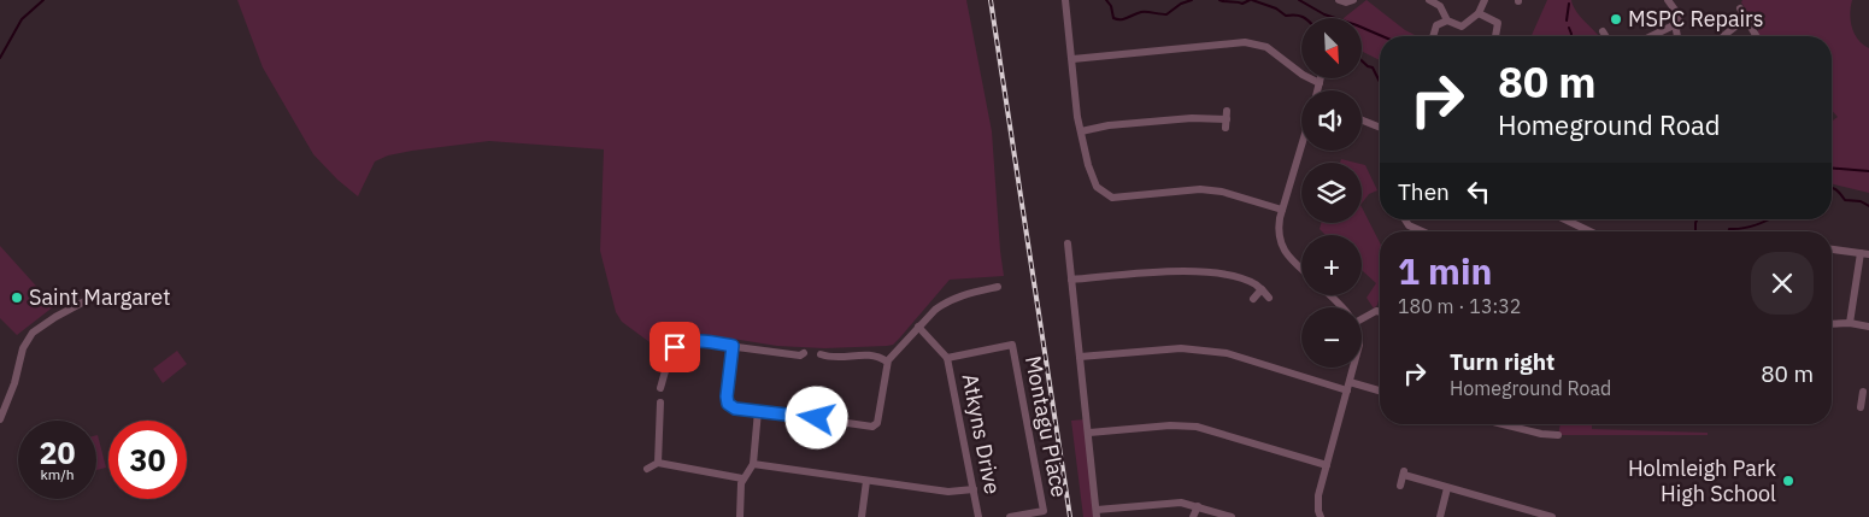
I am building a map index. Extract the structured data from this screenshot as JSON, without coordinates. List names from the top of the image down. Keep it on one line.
{"streets":{"street":["Montagu Place","Atkyns Drive"]},"crossings":[["Montagu Place","Atkyns Drive"]],"places":["MSPC Repairs","Saint Margaret","Holmleigh Park High School"],"north":"bottom right","page":{"map_buttons":["+","−"],"turn":["80 m","Homeground Road"],"then":"Then","heading":["1 min","180 m · 13:32"],"list":[{"name":"Turn right","note":"Homeground Road","value":"80 m"}],"speed":"20 km/h","limit":"30"}}
